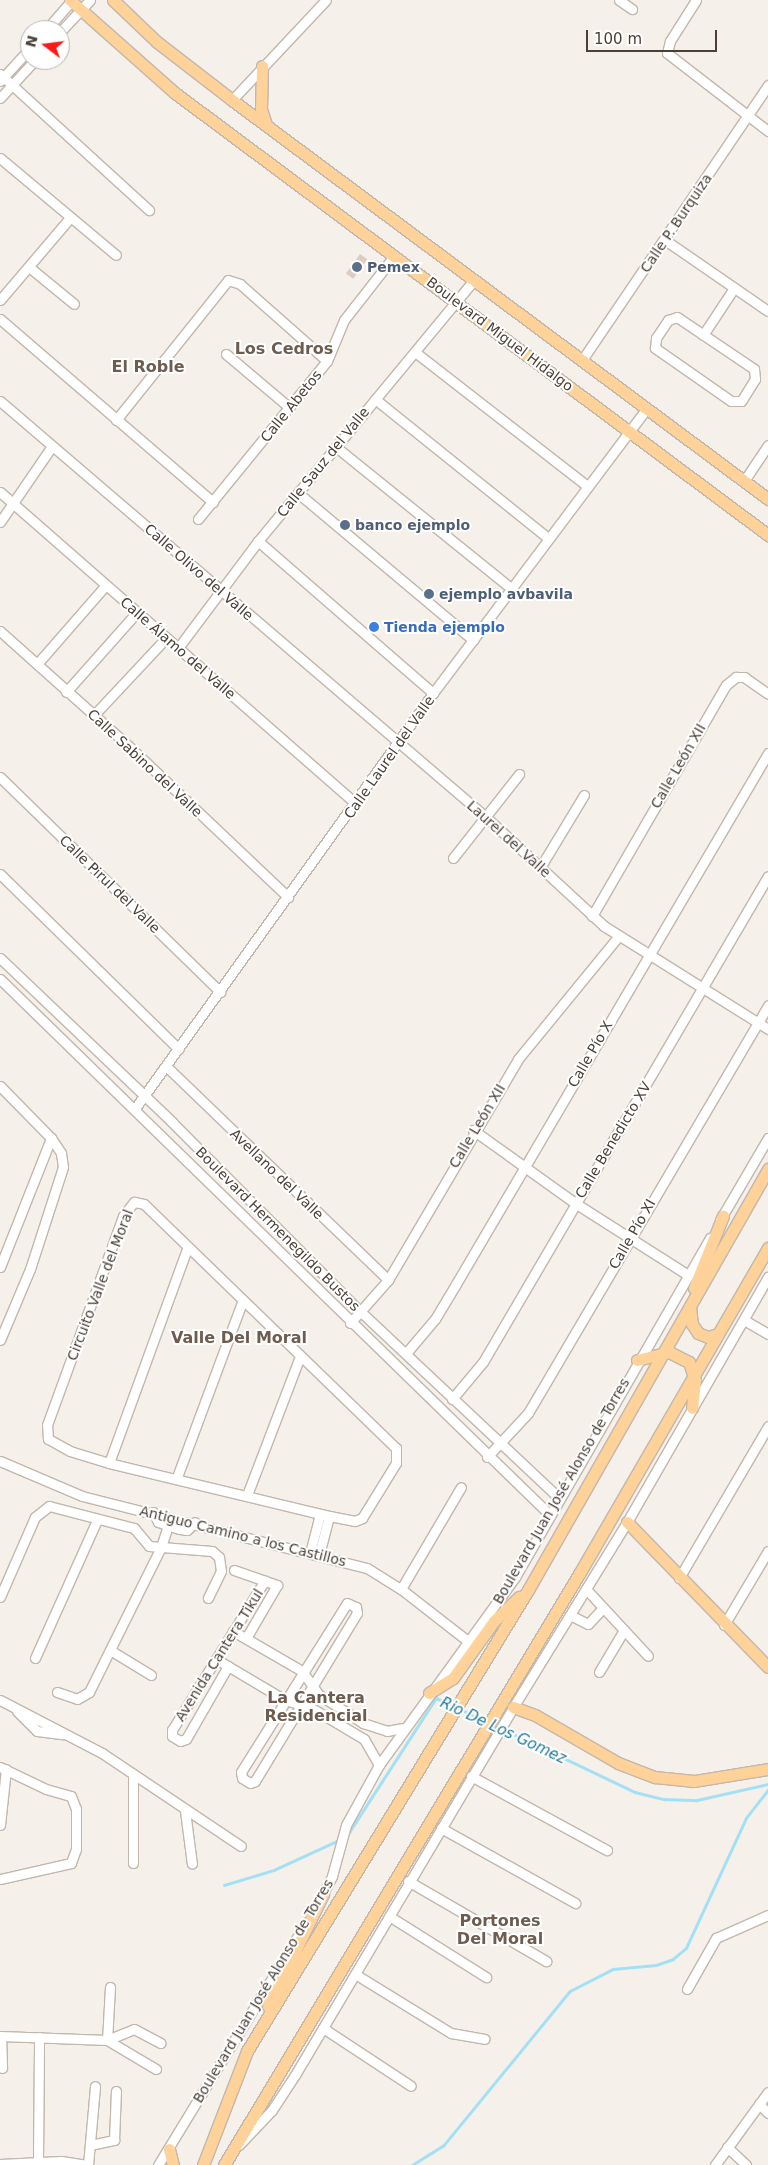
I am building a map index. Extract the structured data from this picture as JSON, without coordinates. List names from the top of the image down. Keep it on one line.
{"streets":{"main road":["Boulevard Miguel Hidalgo","Boulevard Juan José Alonso de Torres"],"street":["Calle P. Burquiza","Calle Abetos","Calle Sauz del Valle","Calle Olivo del Valle","Calle Álamo del Valle","Calle Laurel del Valle","Calle Sabino del Valle","Calle León XII","Laurel del Valle","Calle Pirul del Valle","Calle Pío X","Calle Benedicto XV","Avellano del Valle","Boulevard Hermenegildo Bustos","Calle Pío XI","Circuito Valle del Moral","Antiguo Camino a los Castillos","Avenida Cantera Tikul"]},"crossings":[["Calle P. Burquiza","Boulevard Miguel Hidalgo"],["Boulevard Miguel Hidalgo","Calle Abetos"],["Boulevard Miguel Hidalgo","Calle Sauz del Valle"],["Boulevard Miguel Hidalgo","Calle Laurel del Valle"],["Calle Sauz del Valle","Calle Olivo del Valle"],["Calle Sauz del Valle","Calle Álamo del Valle"],["Calle Olivo del Valle","Calle Laurel del Valle"],["Calle Olivo del Valle","Laurel del Valle"],["Calle Álamo del Valle","Calle Laurel del Valle"],["Calle Laurel del Valle","Calle Sabino del Valle"],["Calle Laurel del Valle","Laurel del Valle"],["Calle Laurel del Valle","Calle Pirul del Valle"],["Calle Laurel del Valle","Avellano del Valle"],["Calle Laurel del Valle","Boulevard Hermenegildo Bustos"],["Calle León XII","Laurel del Valle"],["Calle León XII","Avellano del Valle"],["Calle León XII","Boulevard Hermenegildo Bustos"],["Laurel del Valle","Calle Pío X"],["Laurel del Valle","Calle Benedicto XV"],["Laurel del Valle","Calle Pío XI"],["Calle Pío X","Boulevard Hermenegildo Bustos"],["Calle Benedicto XV","Boulevard Hermenegildo Bustos"],["Boulevard Hermenegildo Bustos","Calle Pío XI"],["Boulevard Hermenegildo Bustos","Boulevard Juan José Alonso de Torres"],["Boulevard Juan José Alonso de Torres","Antiguo Camino a los Castillos"]],"districts":["Los Cedros","El Roble","Valle Del Moral","La Cantera Residencial","Portones Del Moral"],"water":["Rio De Los Gomez"],"places":["Pemex","banco ejemplo","ejemplo avbavila","Tienda ejemplo"],"scale_bar":"100 m","north":"left"}
